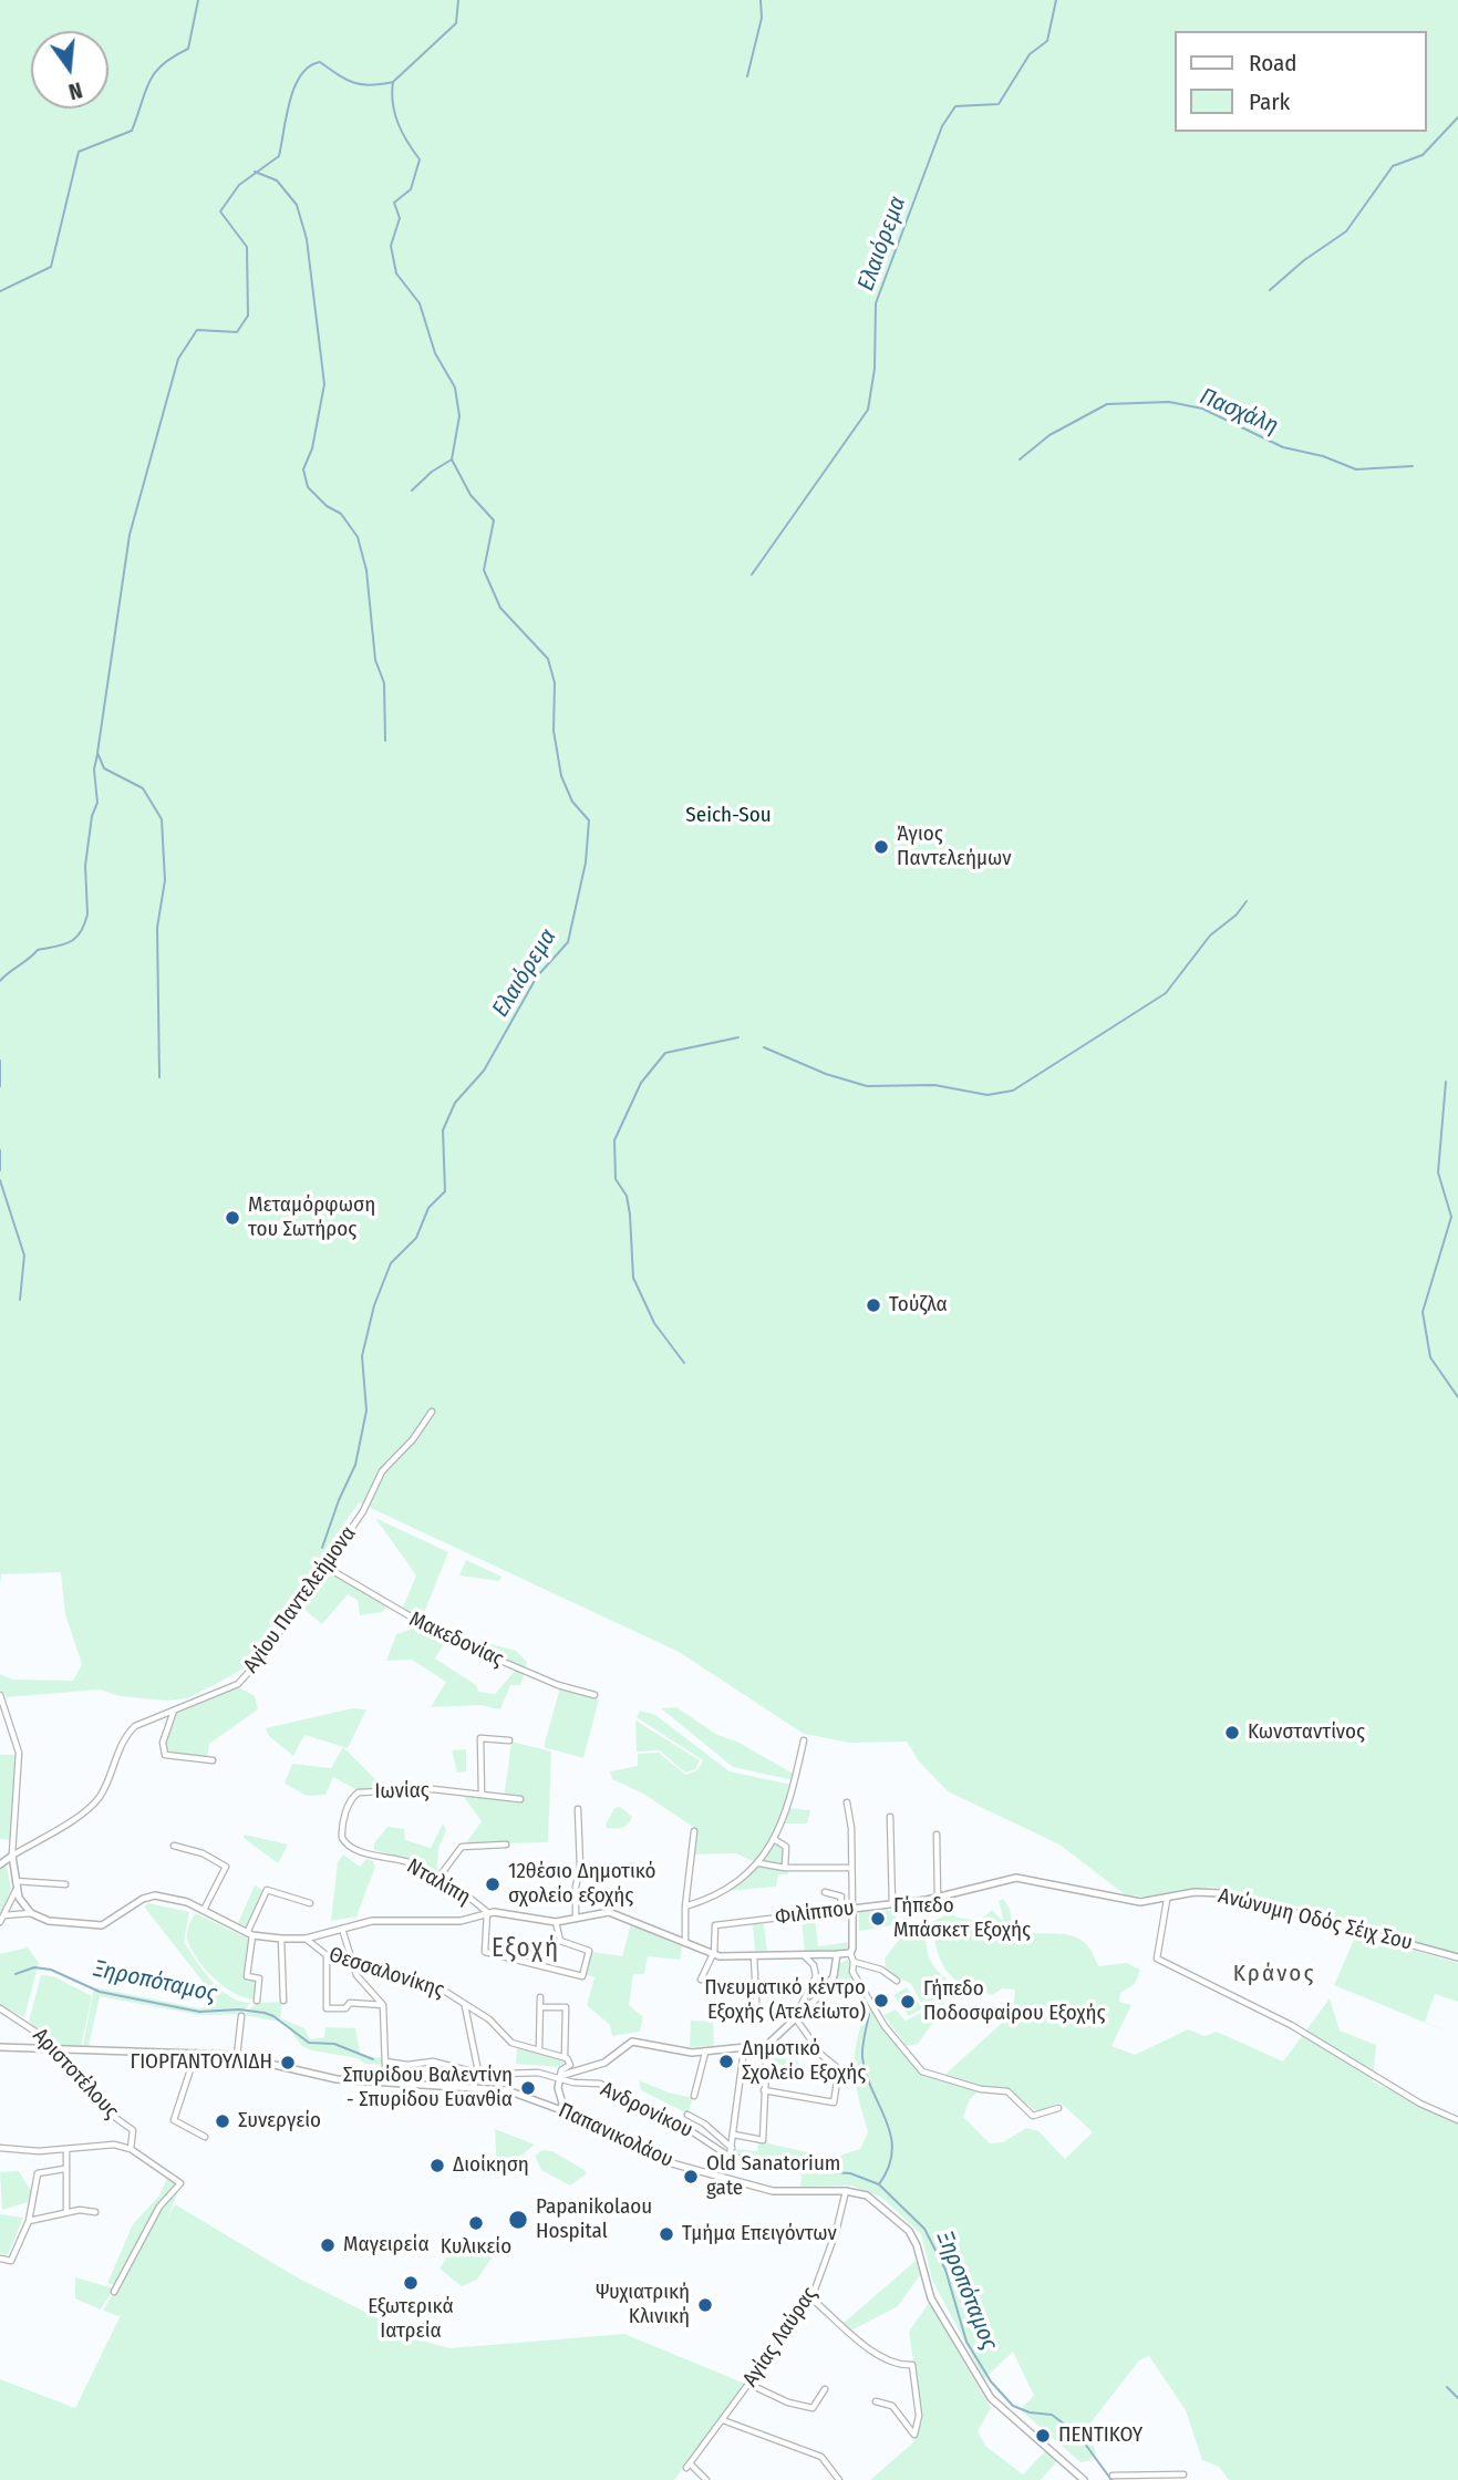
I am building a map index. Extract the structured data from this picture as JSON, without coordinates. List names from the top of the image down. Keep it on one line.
{"streets":{"street":["Αγίου Παντελεήμονα","Μακεδονίας","Ιωνίας","Νταλίπη","Φιλίππου","Ανώνυμη Οδός Σέιχ Σου","Θεσσαλονίκης","Αριστοτέλους","Ανδρονίκου","Παπανικολάου","Αγίας Λαύρας"]},"crossings":[["Αγίου Παντελεήμονα","Μακεδονίας"],["Ιωνίας","Νταλίπη"],["Φιλίππου","Ανώνυμη Οδός Σέιχ Σου"],["Αριστοτέλους","Παπανικολάου"],["Παπανικολάου","Αγίας Λαύρας"]],"districts":["Εξοχή","Κράνος"],"water":["Ελαιόρεμα","Πασχάλη","Ξηροπόταμος"],"parks":["Seich-Sou"],"places":["Άγιος Παντελεήμων","Μεταμόρφωση του Σωτήρος","Τούζλα","Κωνσταντίνος","12θέσιο Δημοτικό σχολείο εξοχής","Γήπεδο Μπάσκετ Εξοχής","Πνευματικό κέντρο Εξοχής (Ατελείωτο)","Γήπεδο Ποδοσφαίρου Εξοχής","Δημοτικό Σχολείο Εξοχής","ΓΙΟΡΓΑΝΤΟΥΛΙΔΗ","Σπυρίδου Βαλεντίνη - Σπυρίδου Ευανθία","Συνεργείο","Διοίκηση","Old Sanatorium gate","Papanikolaou Hospital","Κυλικείο","Τμήμα Επειγόντων","Μαγειρεία","Εξωτερικά Ιατρεία","Ψυχιατρική Κλινική","ΠΕΝΤΙΚΟΥ"],"legend":["Road","Park"],"north":"bottom"}
